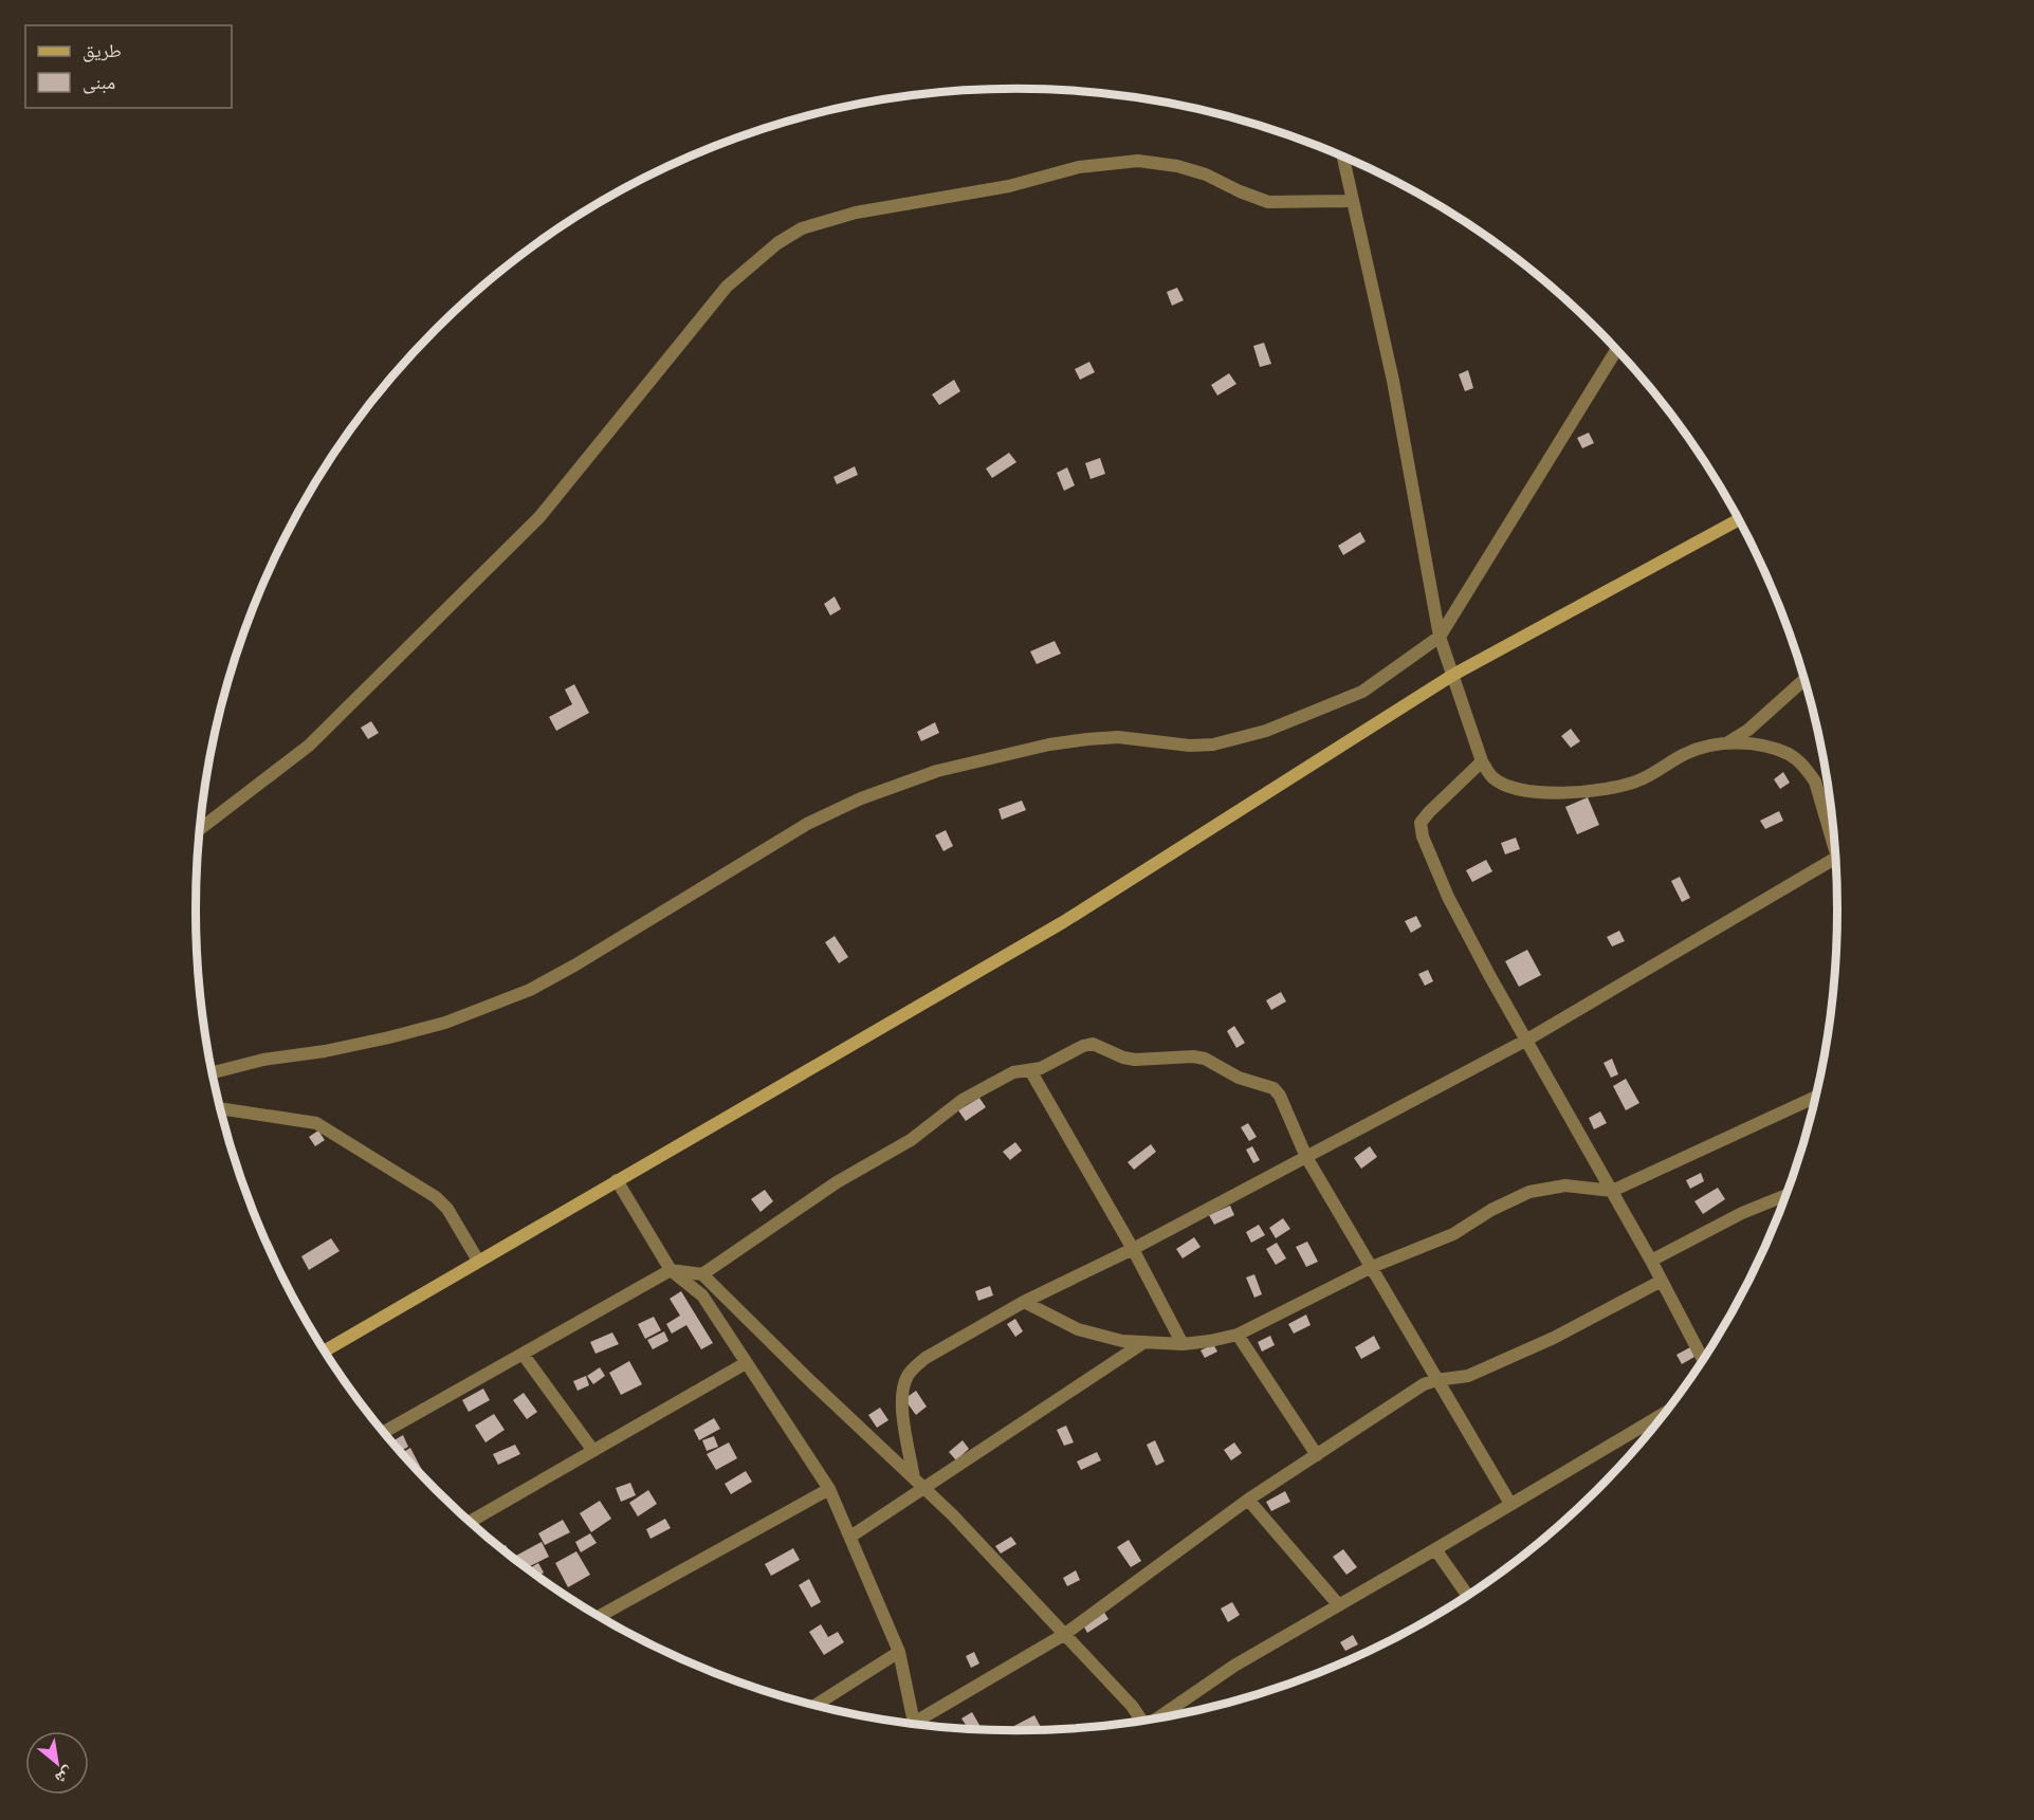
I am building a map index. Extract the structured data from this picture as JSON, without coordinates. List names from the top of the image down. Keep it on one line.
{"legend":["طريق","مبنى"],"north":"bottom right"}
